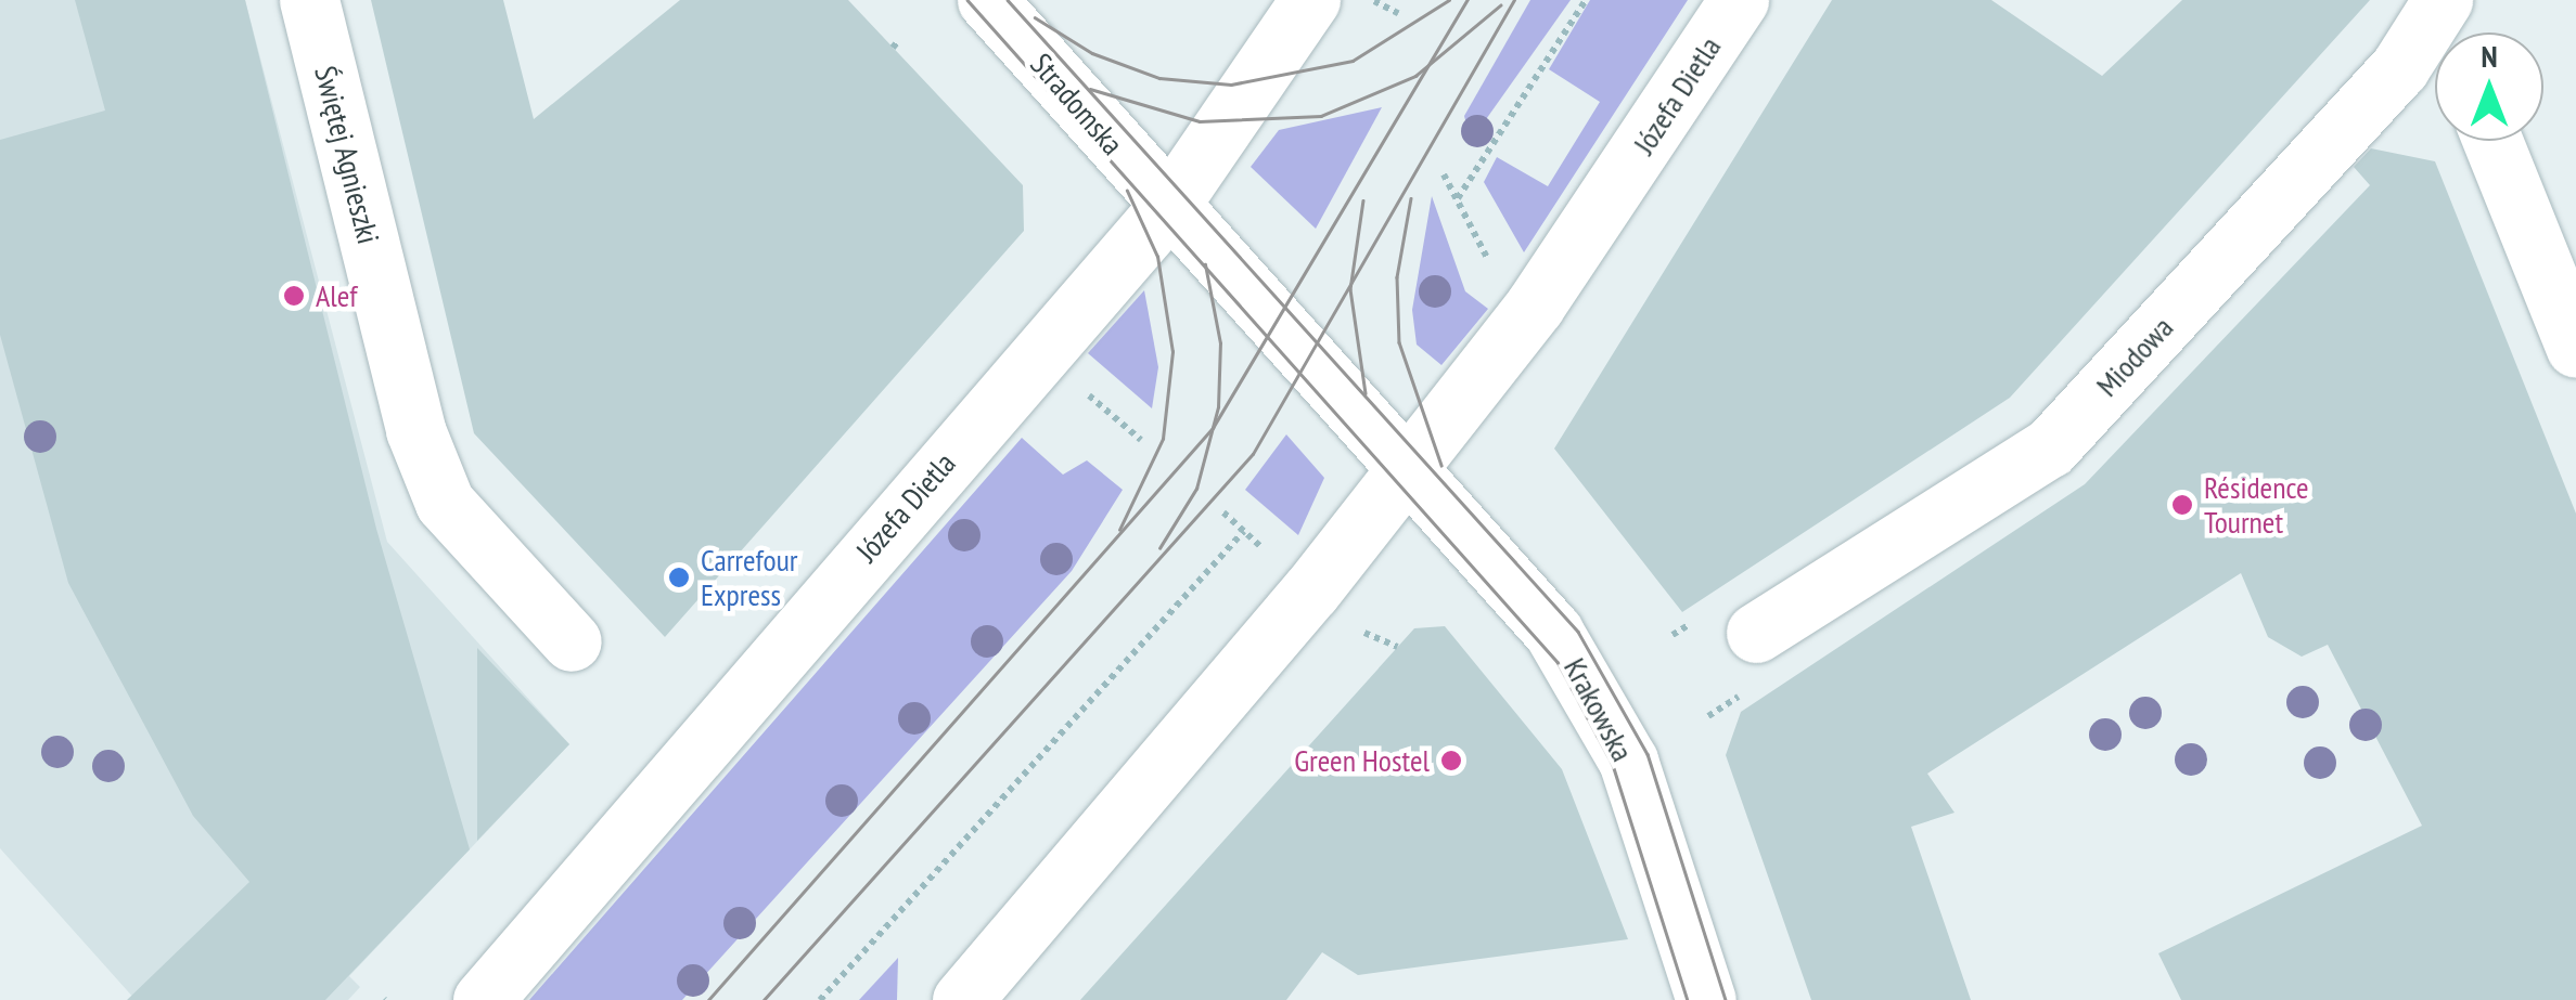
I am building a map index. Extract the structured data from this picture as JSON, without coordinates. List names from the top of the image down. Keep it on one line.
{"streets":{"street":["Józefa Dietla","Stradomska","Świętej Agnieszki","Miodowa","Krakowska"]},"crossings":[["Józefa Dietla","Stradomska"],["Józefa Dietla","Krakowska"],["Stradomska","Krakowska"]],"places":["Alef","Résidence Tournet","Carrefour Express","Green Hostel"],"north":"top"}
